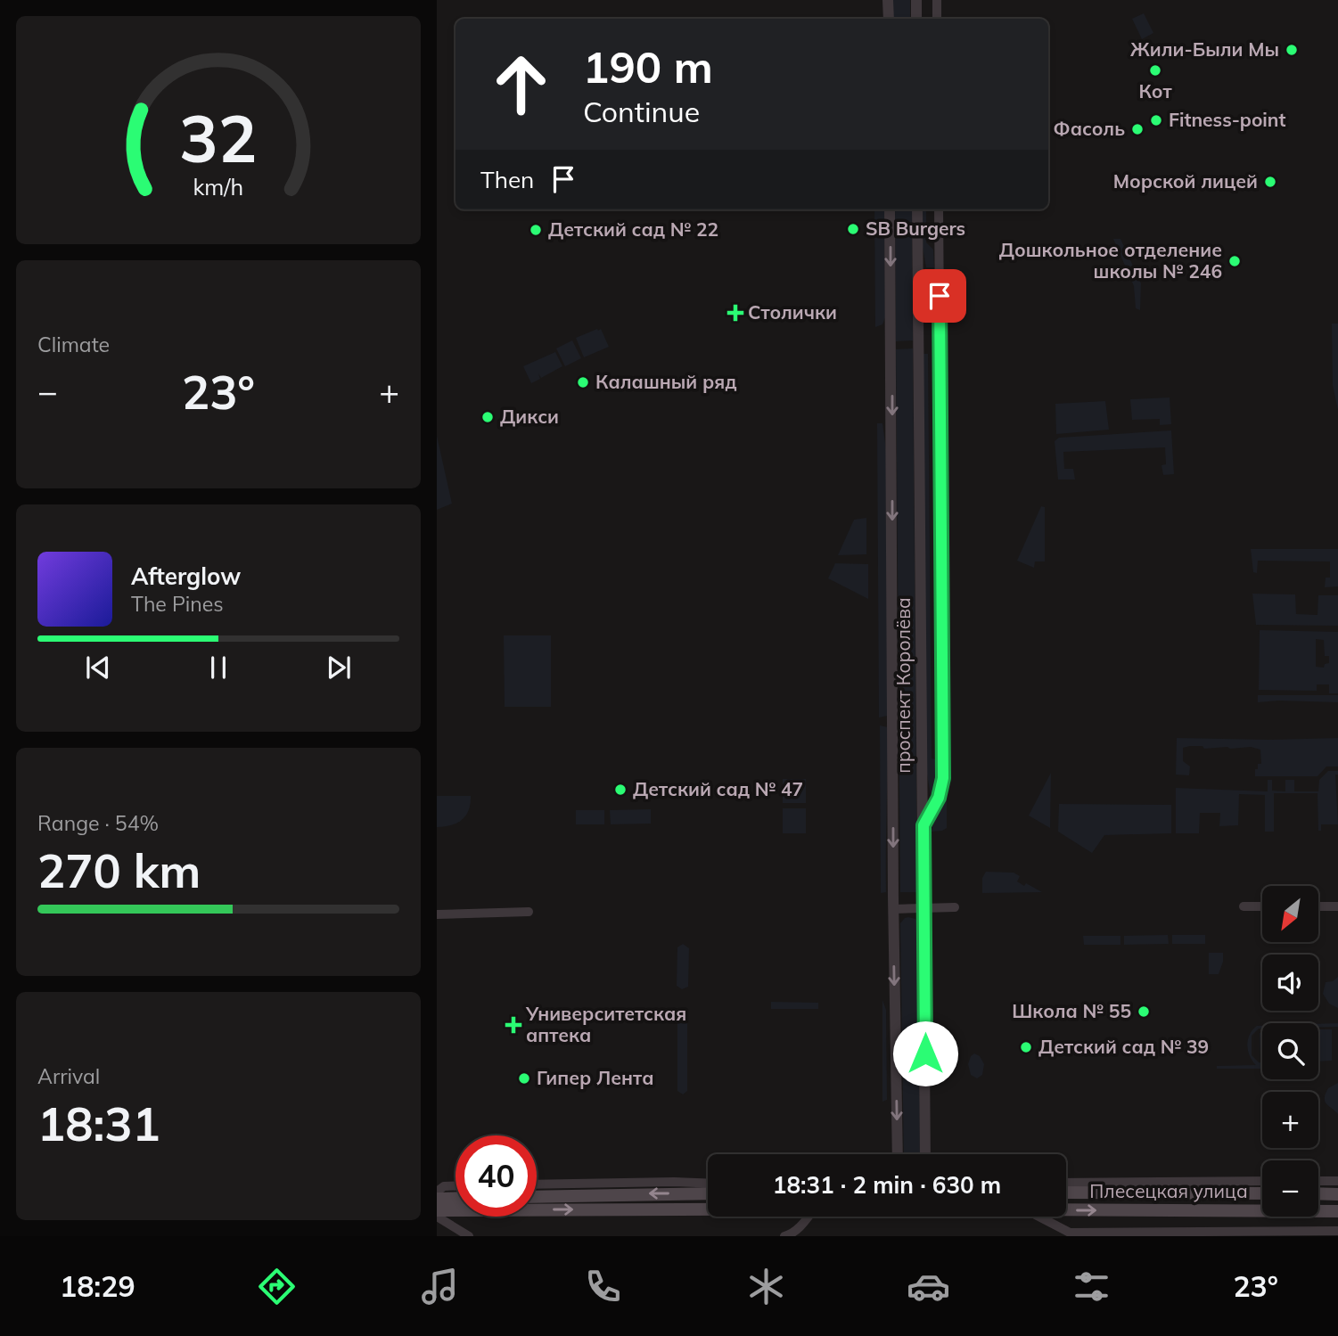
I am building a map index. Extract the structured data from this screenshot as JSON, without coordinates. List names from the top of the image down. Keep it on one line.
{"streets":{"main road":["Плесецкая улица"],"street":["проспект Королёва"]},"places":{"other":["Жили-Были Мы","Кот","Fitness-point","Фасоль","Морской лицей","SB Burgers","Детский сад № 22","Дошкольное отделение школы № 246","Калашный ряд","Дикси","Детский сад № 47","Школа № 55","Детский сад № 39","Гипер Лента"],"health":["Столички","Университетская аптека"]},"north":"bottom left","page":{"turn":["190 m","Continue"],"then":"Then","tile":["Climate",["Range · 54%","270 km"],["Arrival","18:31"]],"heat":["−","23°","+"],"song":["Afterglow","The Pines"],"map_buttons":["+","−"],"limit":"40","trip":"18:31 · 2 min · 630 m","tabs":["18:29","23°"],"gauge":["32","km/h"]}}
